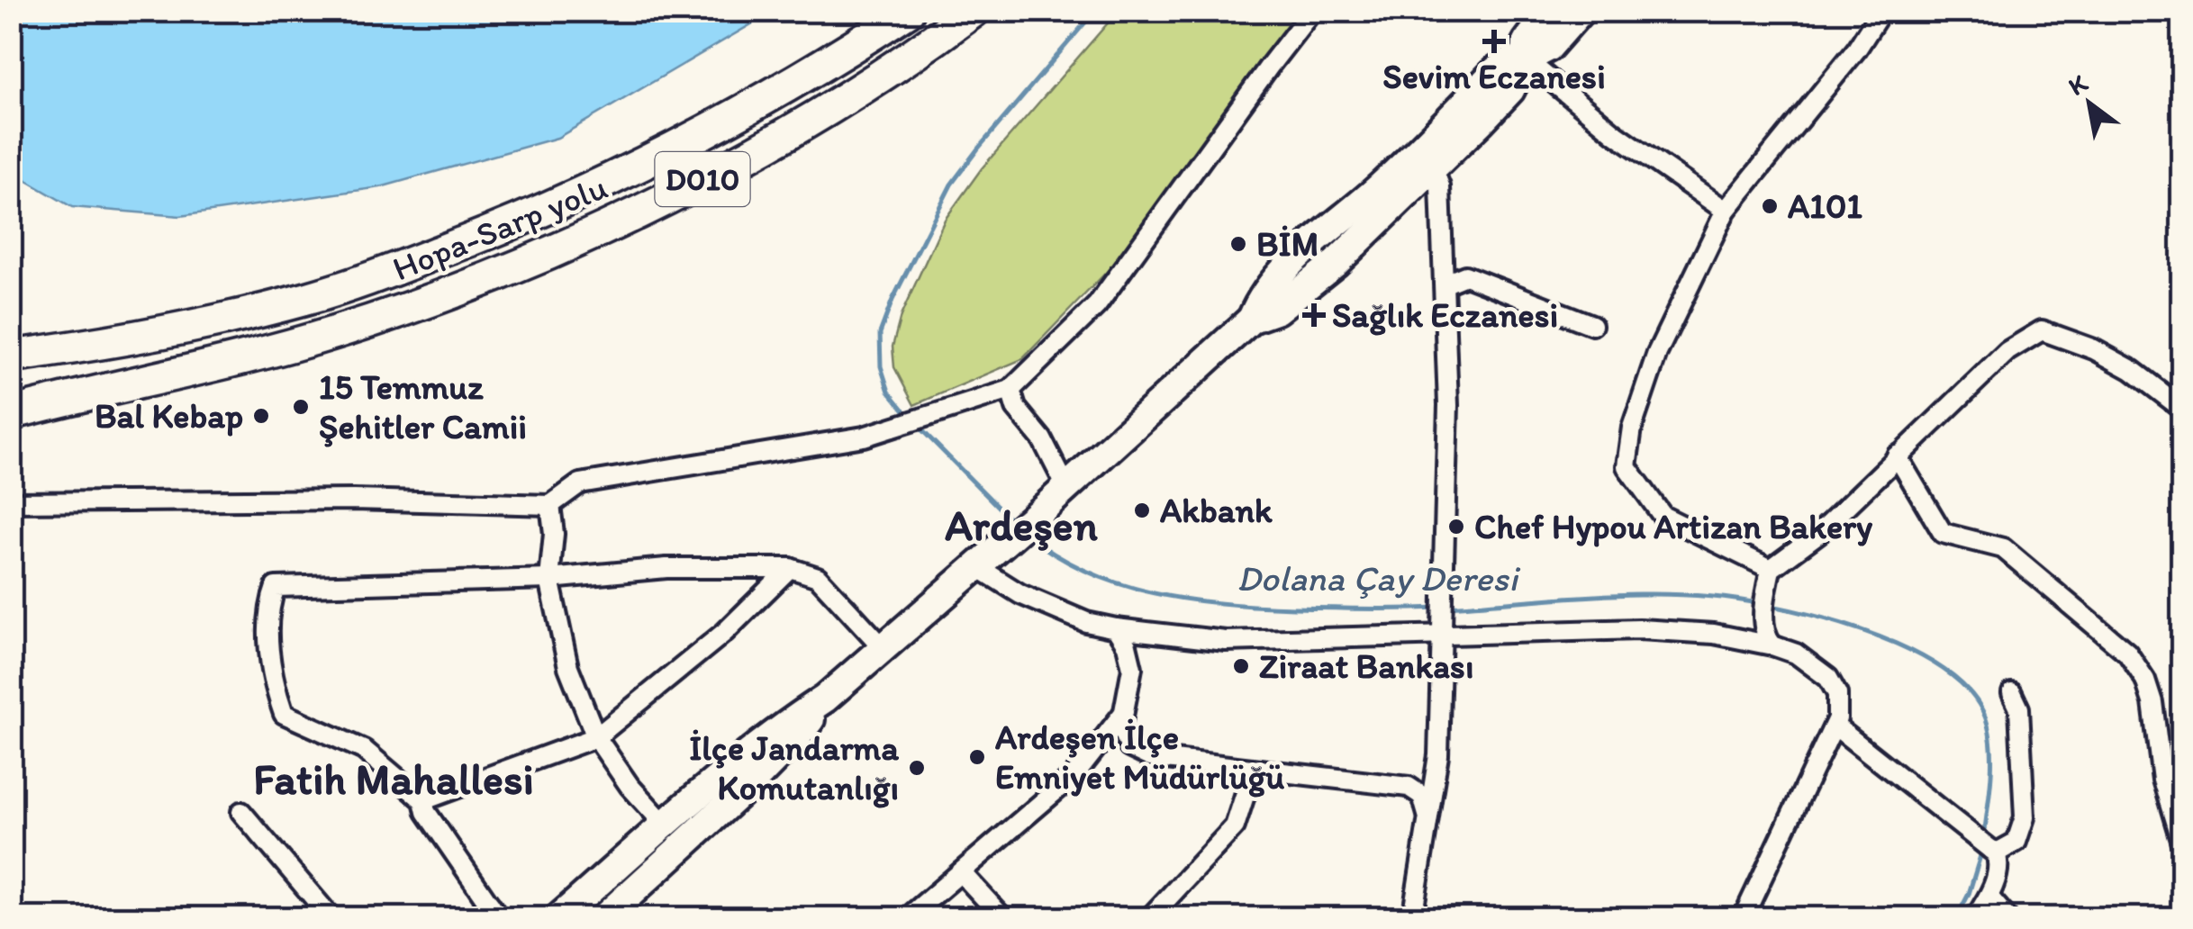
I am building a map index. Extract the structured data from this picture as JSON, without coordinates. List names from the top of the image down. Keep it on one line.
{"streets":{"highway":["D010","Hopa-Sarp yolu"]},"districts":["Ardeşen","Fatih Mahallesi"],"water":["Dolana Çay Deresi"],"places":{"health":["Sevim Eczanesi","Sağlık Eczanesi"],"other":["A101","BİM","15 Temmuz Şehitler Camii","Bal Kebap","Akbank","Chef Hypou Artizan Bakery","Ziraat Bankası","Ardeşen İlçe Emniyet Müdürlüğü","İlçe Jandarma Komutanlığı"]},"north":"top left"}
